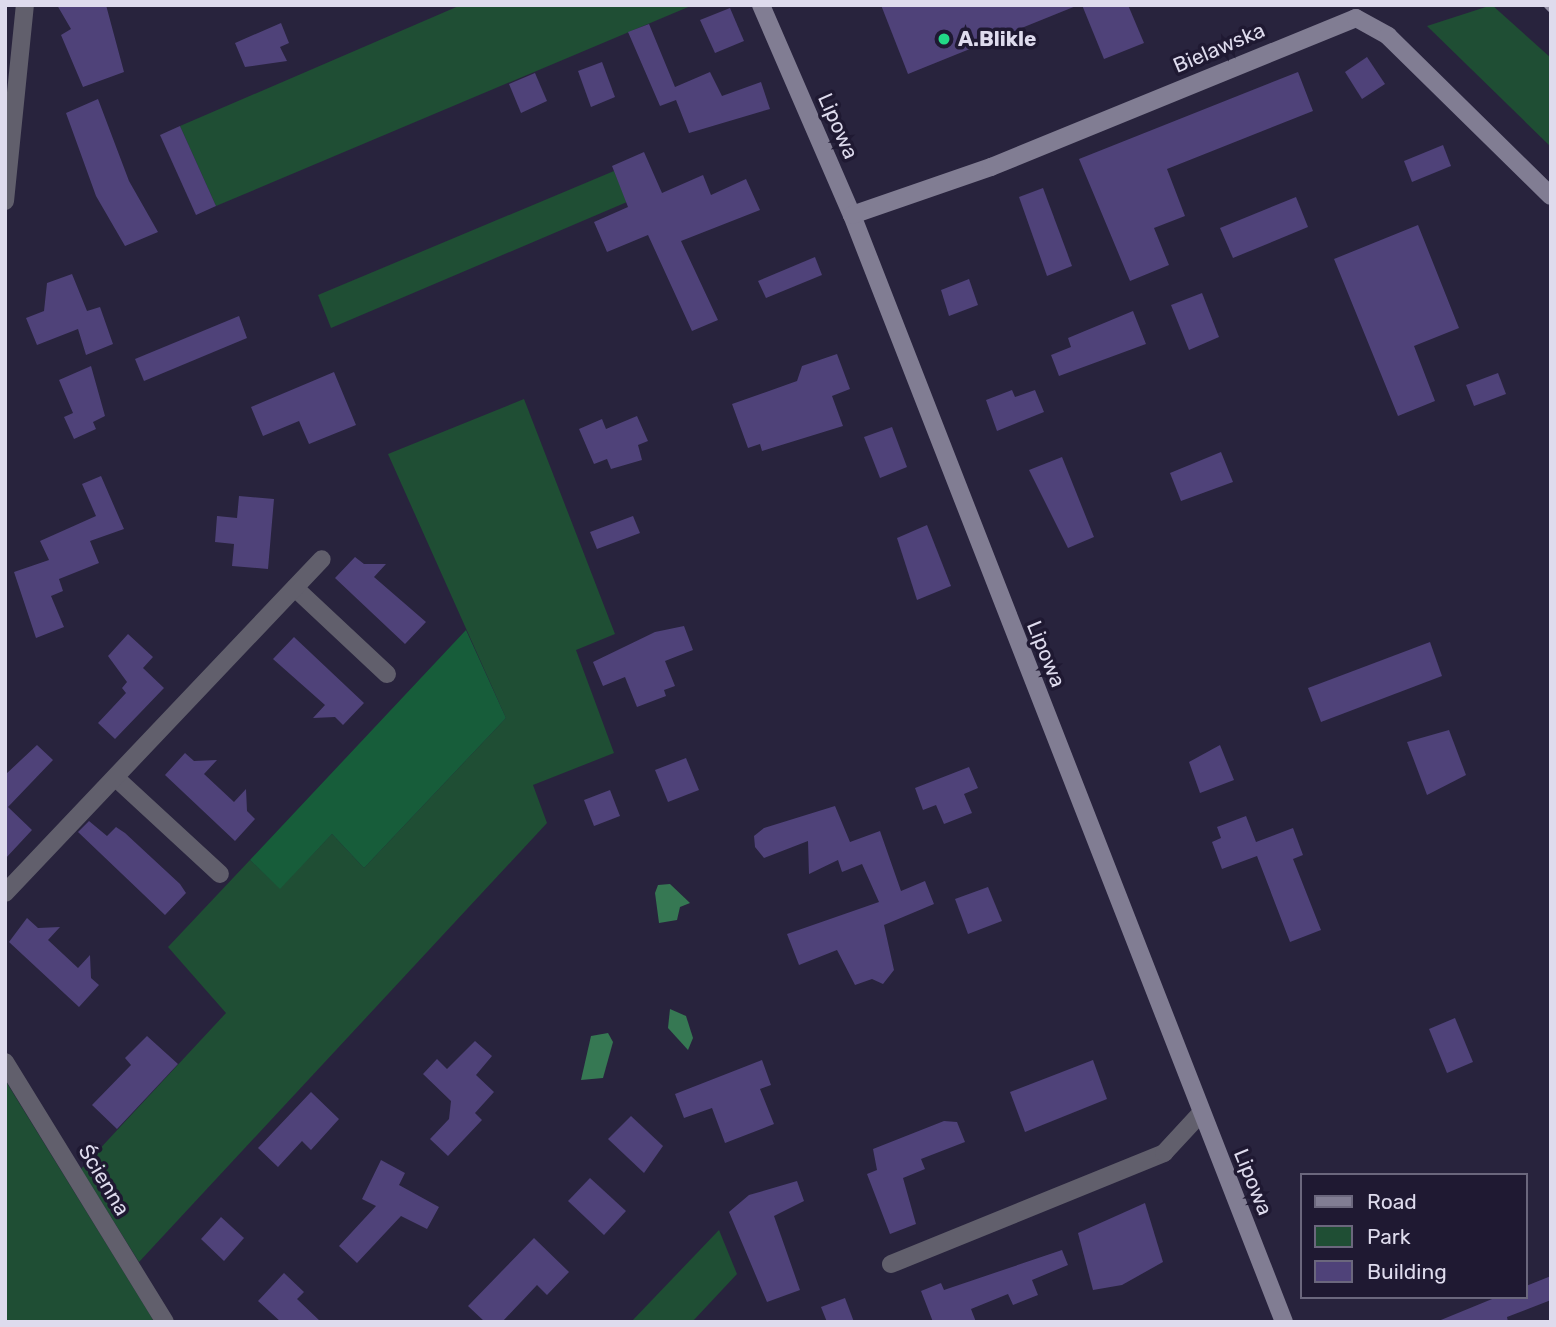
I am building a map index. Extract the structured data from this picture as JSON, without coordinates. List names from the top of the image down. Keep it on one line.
{"streets":{"street":["Bielawska","Lipowa","Ścienna"]},"crossings":[["Bielawska","Lipowa"]],"places":["A.Blikle"],"legend":["Road","Park","Building"]}
